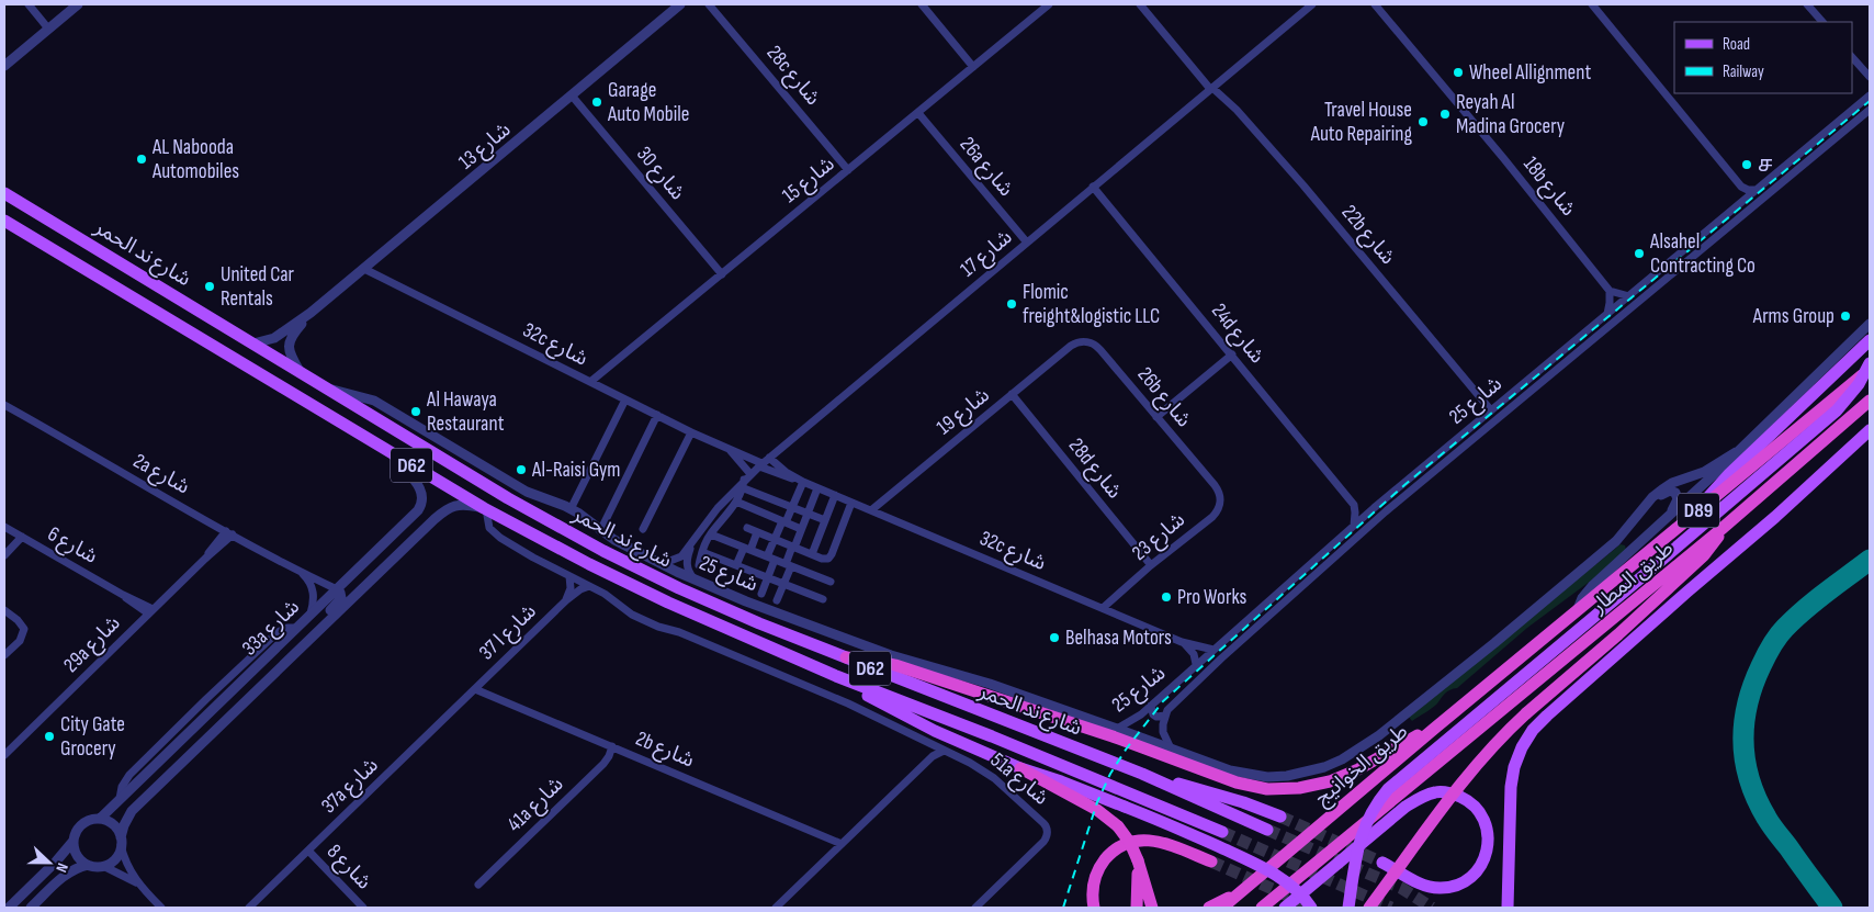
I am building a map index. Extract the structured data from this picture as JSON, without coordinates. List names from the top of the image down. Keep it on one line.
{"streets":{"highway":["D89","طريق المطار","طريق الخوانيج"],"main road":["شارع ند الحمر","D62"],"street":["28c شارع","شارع 13","26a شارع","شارع 30","شارع 15","18b شارع","22b شارع","شارع 17","24d شارع","32c شارع","26b شارع","شارع 25","شارع 19","28d شارع","2a شارع","شارع 23","شارع 6","33a شارع","شارع ا 37","29a شارع","2b شارع","51a شارع","37a شارع","41a شارع","شارع 8"]},"crossings":[["28c شارع","شارع 15"],["شارع 13","شارع 30"],["شارع 13","شارع ند الحمر"],["شارع 13","32c شارع"],["26a شارع","شارع 15"],["26a شارع","شارع 17"],["شارع 30","شارع 15"],["شارع 15","32c شارع"],["22b شارع","شارع 17"],["22b شارع","شارع 25"],["شارع ند الحمر","شارع 25"],["شارع ند الحمر","33a شارع"],["شارع ند الحمر","51a شارع"],["شارع 17","24d شارع"],["شارع 17","32c شارع"],["شارع 17","شارع 25"],["32c شارع","شارع 25"],["32c شارع","شارع 19"],["32c شارع","شارع 23"],["26b شارع","شارع 19"],["26b شارع","شارع 23"],["شارع 19","28d شارع"],["28d شارع","شارع 23"],["2a شارع","33a شارع"],["2a شارع","29a شارع"],["شارع 6","29a شارع"],["طريق المطار","طريق الخوانيج"],["33a شارع","51a شارع"],["شارع ا 37","2b شارع"],["شارع ا 37","51a شارع"],["شارع ا 37","37a شارع"],["2b شارع","37a شارع"],["2b شارع","41a شارع"],["37a شارع","شارع 8"]],"places":["Wheel Allignment","Garage Auto Mobile","Reyah Al Madina Grocery","Travel House Auto Repairing","AL Nabooda Automobiles","ச","Alsahel Contracting Co","United Car Rentals","Flomic freight&logistic LLC","Arms Group","Al Hawaya Restaurant","Al-Raisi Gym","Pro Works","Belhasa Motors","City Gate Grocery"],"legend":["Road","Railway"],"north":"right"}
